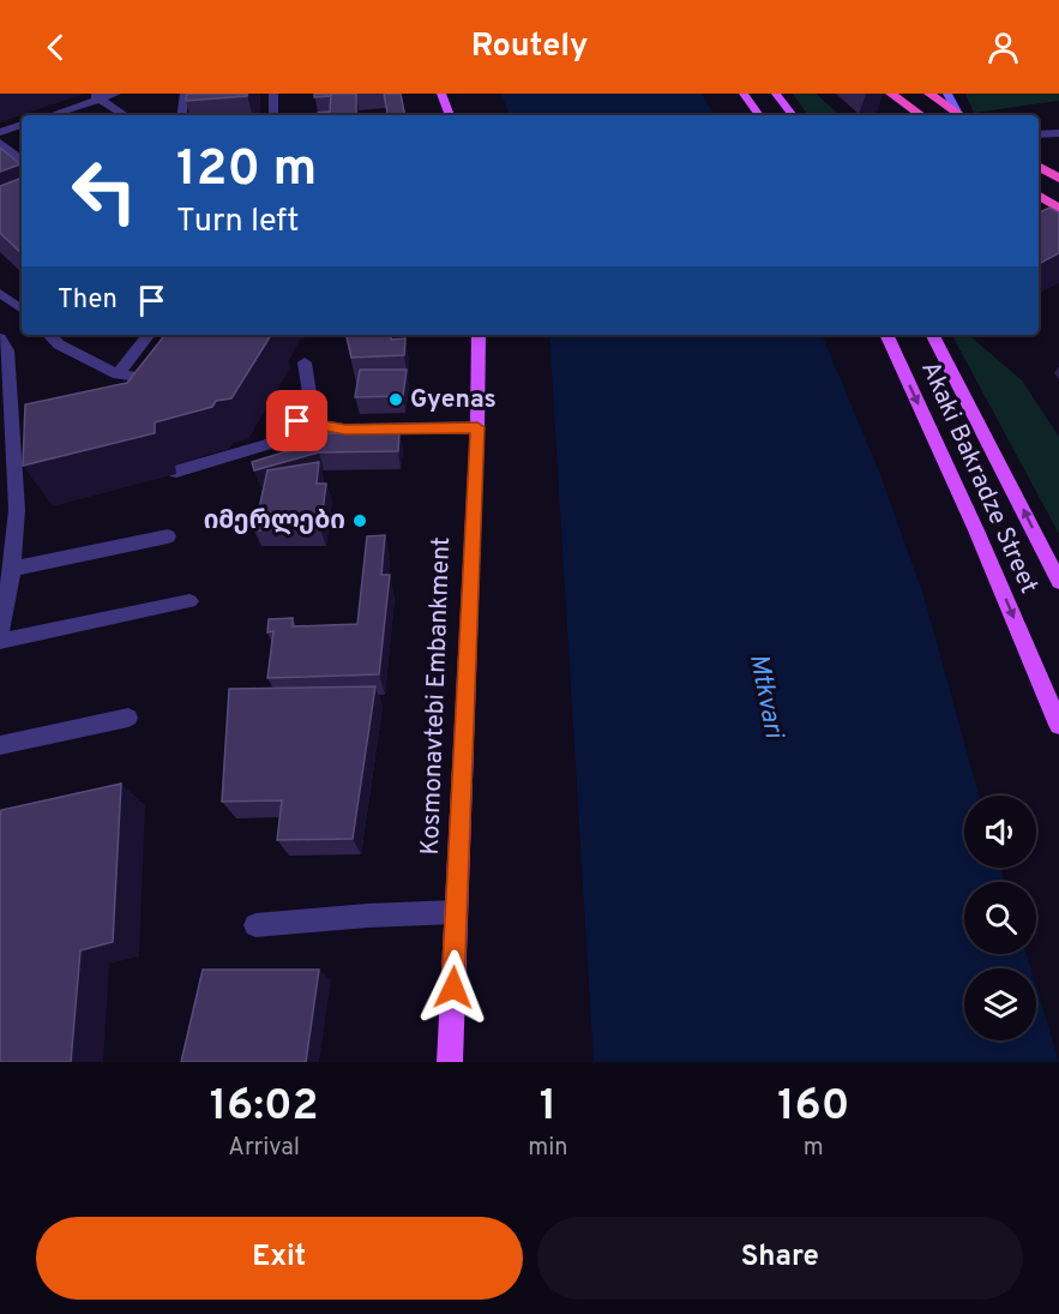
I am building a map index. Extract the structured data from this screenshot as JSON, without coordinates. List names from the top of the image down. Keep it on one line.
{"streets":{"main road":["Akaki Bakradze Street","Kosmonavtebi Embankment"]},"water":["Mtkvari"],"places":["Gyenas","იმერლები"],"page":{"header":"Routely","turn":["120 m","Turn left"],"then":"Then","eta":["16:02","Arrival","1","min","160","m"],"buttons":["Exit","Share"]}}
